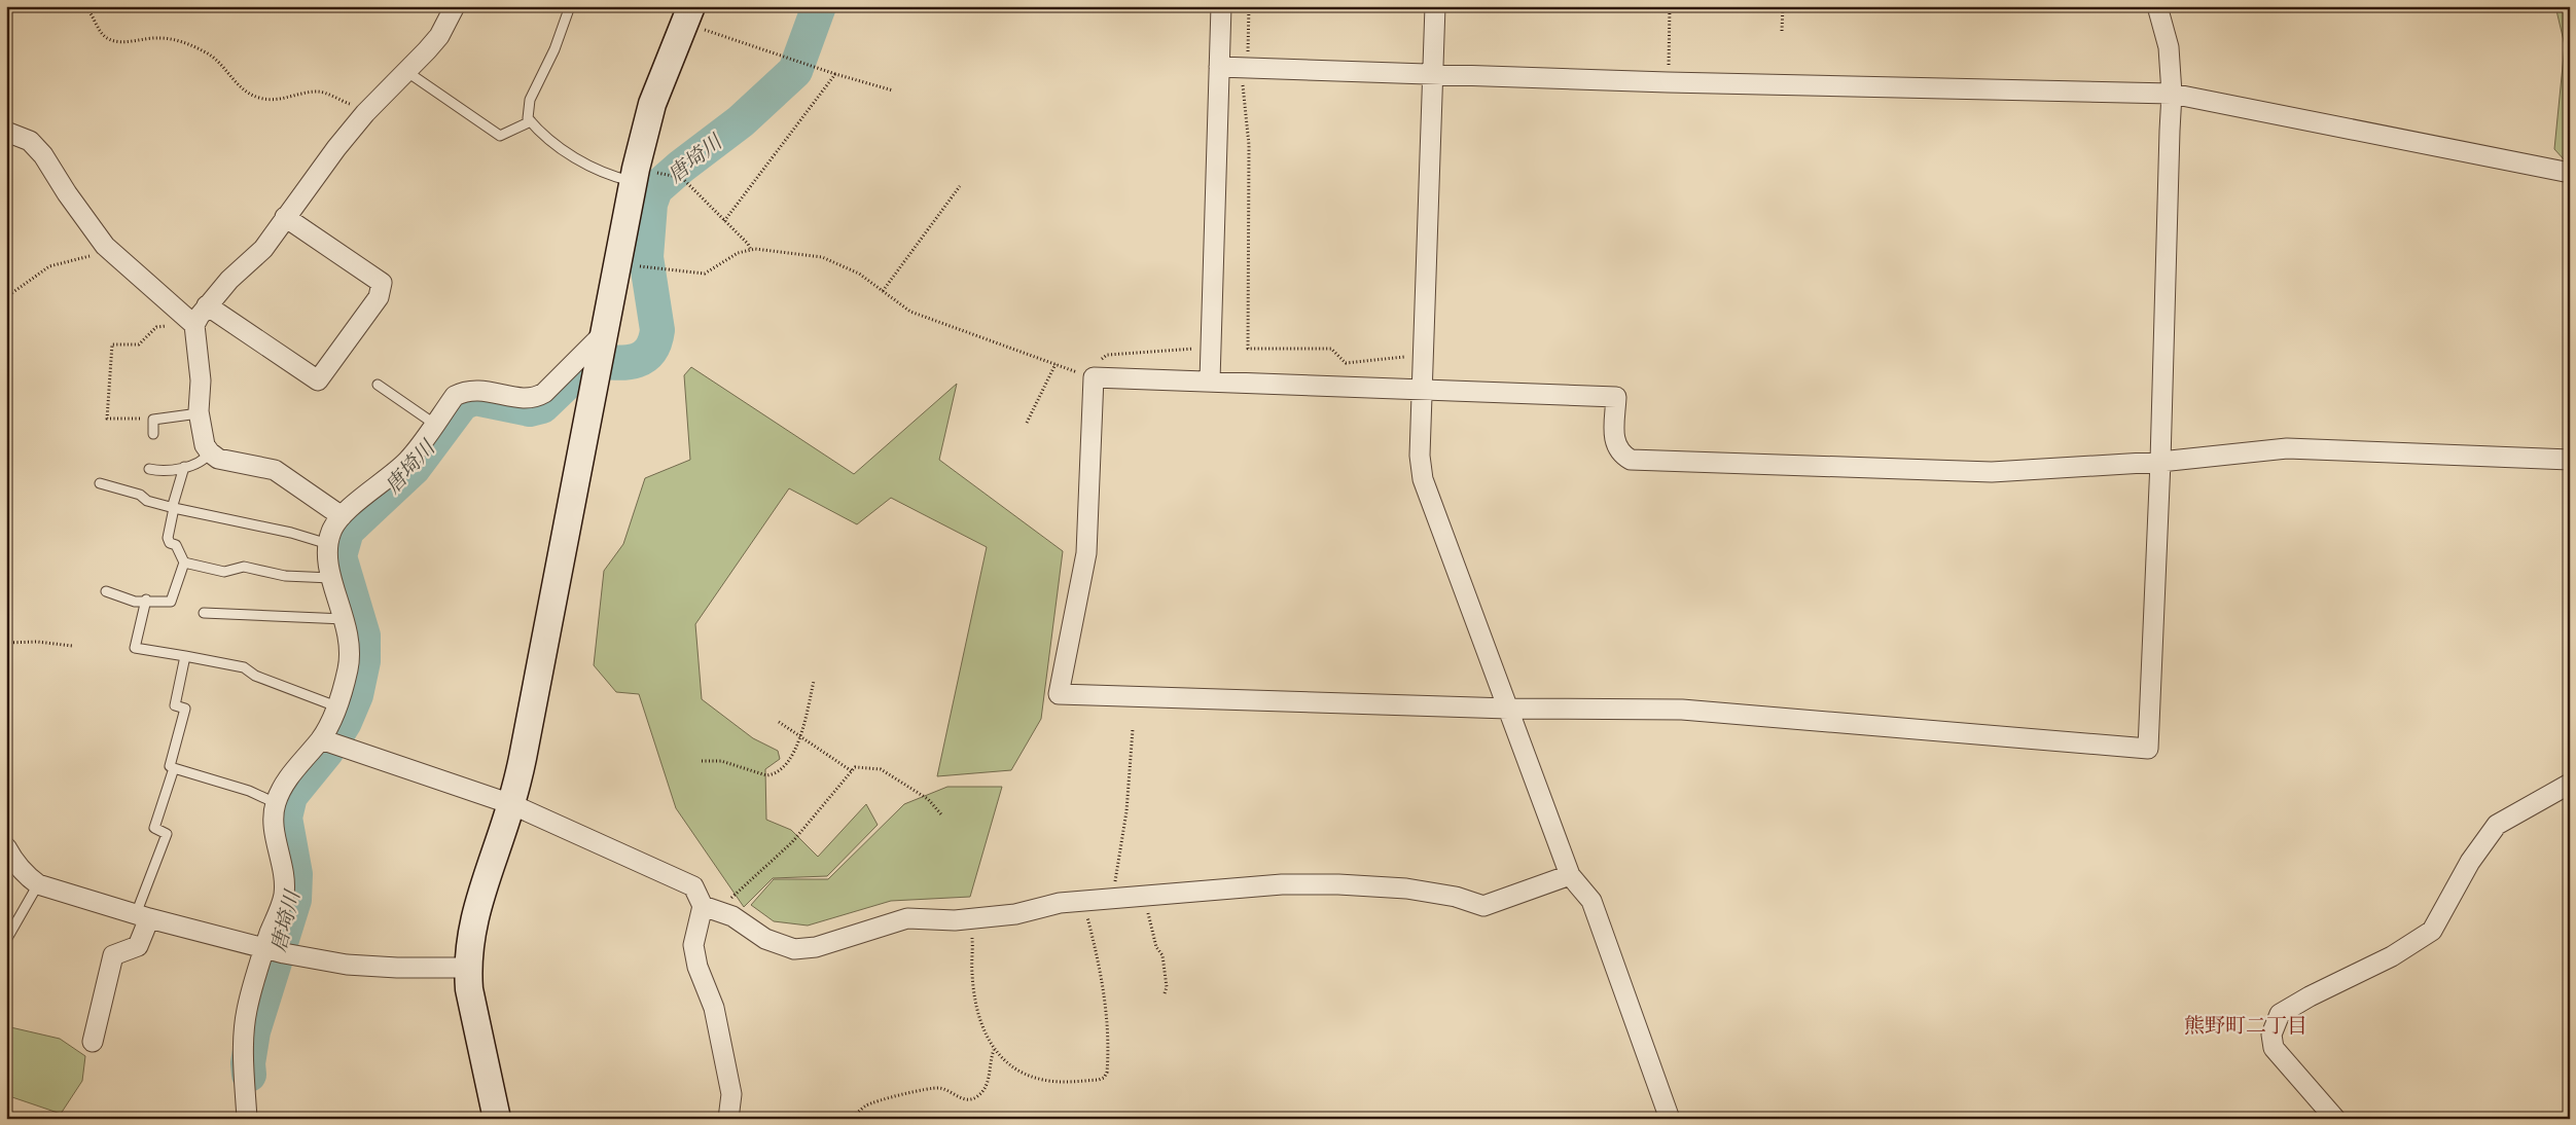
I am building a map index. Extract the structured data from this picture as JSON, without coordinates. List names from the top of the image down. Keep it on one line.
{"districts":["熊野町二丁目"],"water":["唐埼川"]}
